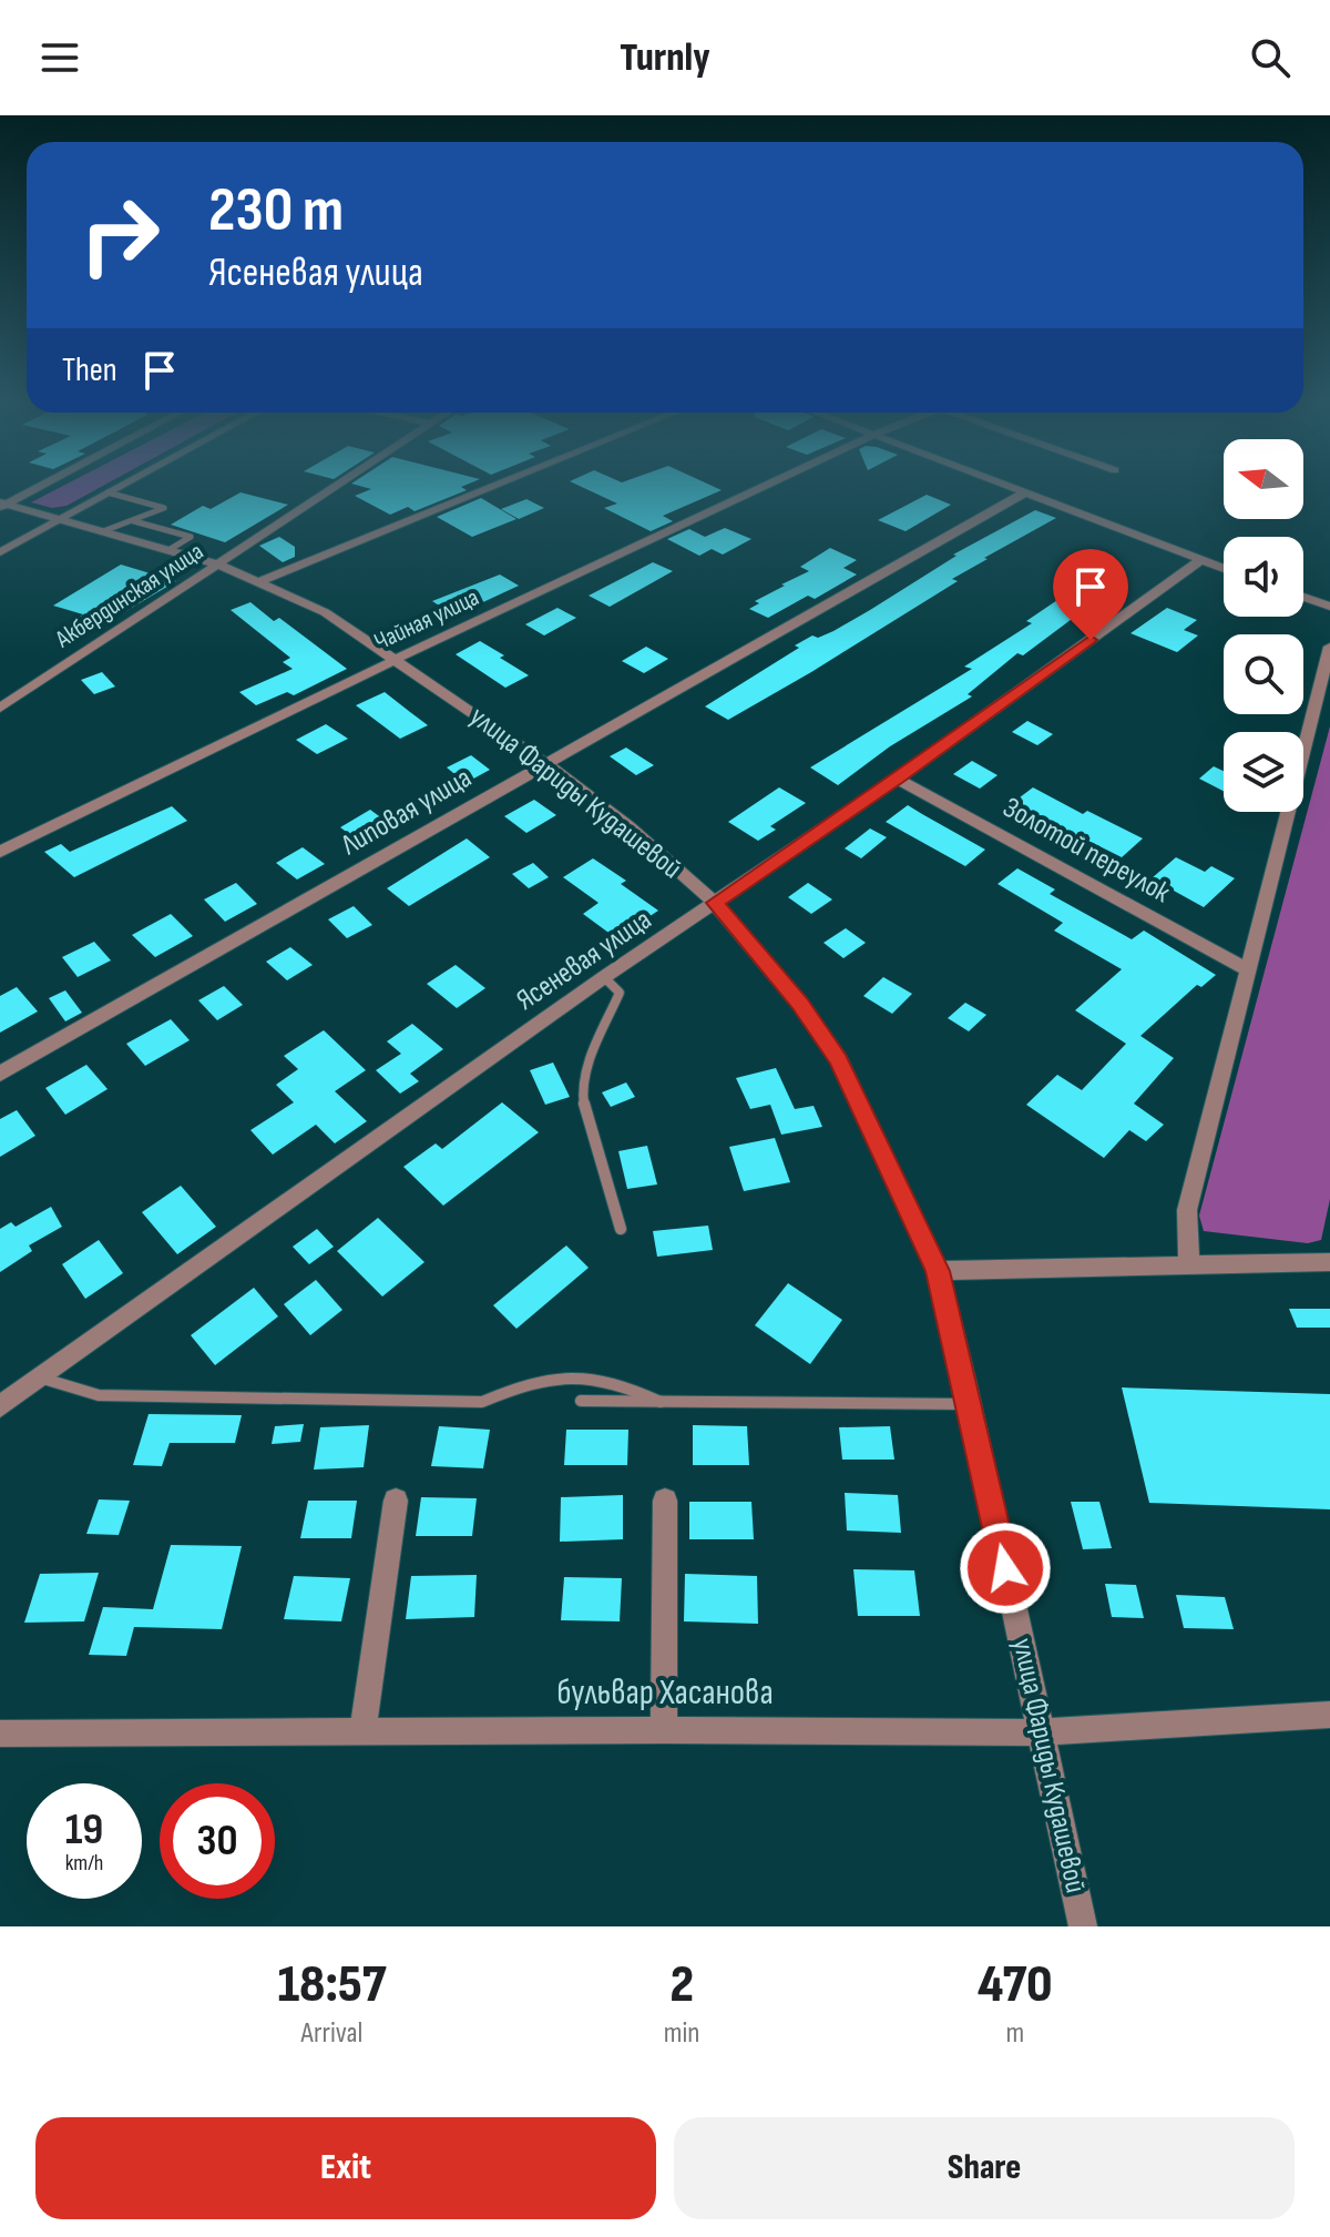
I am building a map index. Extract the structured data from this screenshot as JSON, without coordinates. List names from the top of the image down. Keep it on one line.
{"streets":{"street":["Акбердинская улица","Чайная улица","улица Фариды Кудашевой","Липовая улица","Золотой переулок","Ясеневая улица","бульвар Хасанова"]},"crossings":[["Акбердинская улица","улица Фариды Кудашевой"],["Чайная улица","улица Фариды Кудашевой"],["улица Фариды Кудашевой","Липовая улица"],["улица Фариды Кудашевой","Ясеневая улица"],["улица Фариды Кудашевой","бульвар Хасанова"],["Золотой переулок","Ясеневая улица"]],"north":"left","page":{"header":"Turnly","turn":["230 m","Ясеневая улица"],"then":"Then","speed":"19 km/h","limit":"30","eta":["18:57","Arrival","2","min","470","m"],"buttons":["Exit","Share"]}}
